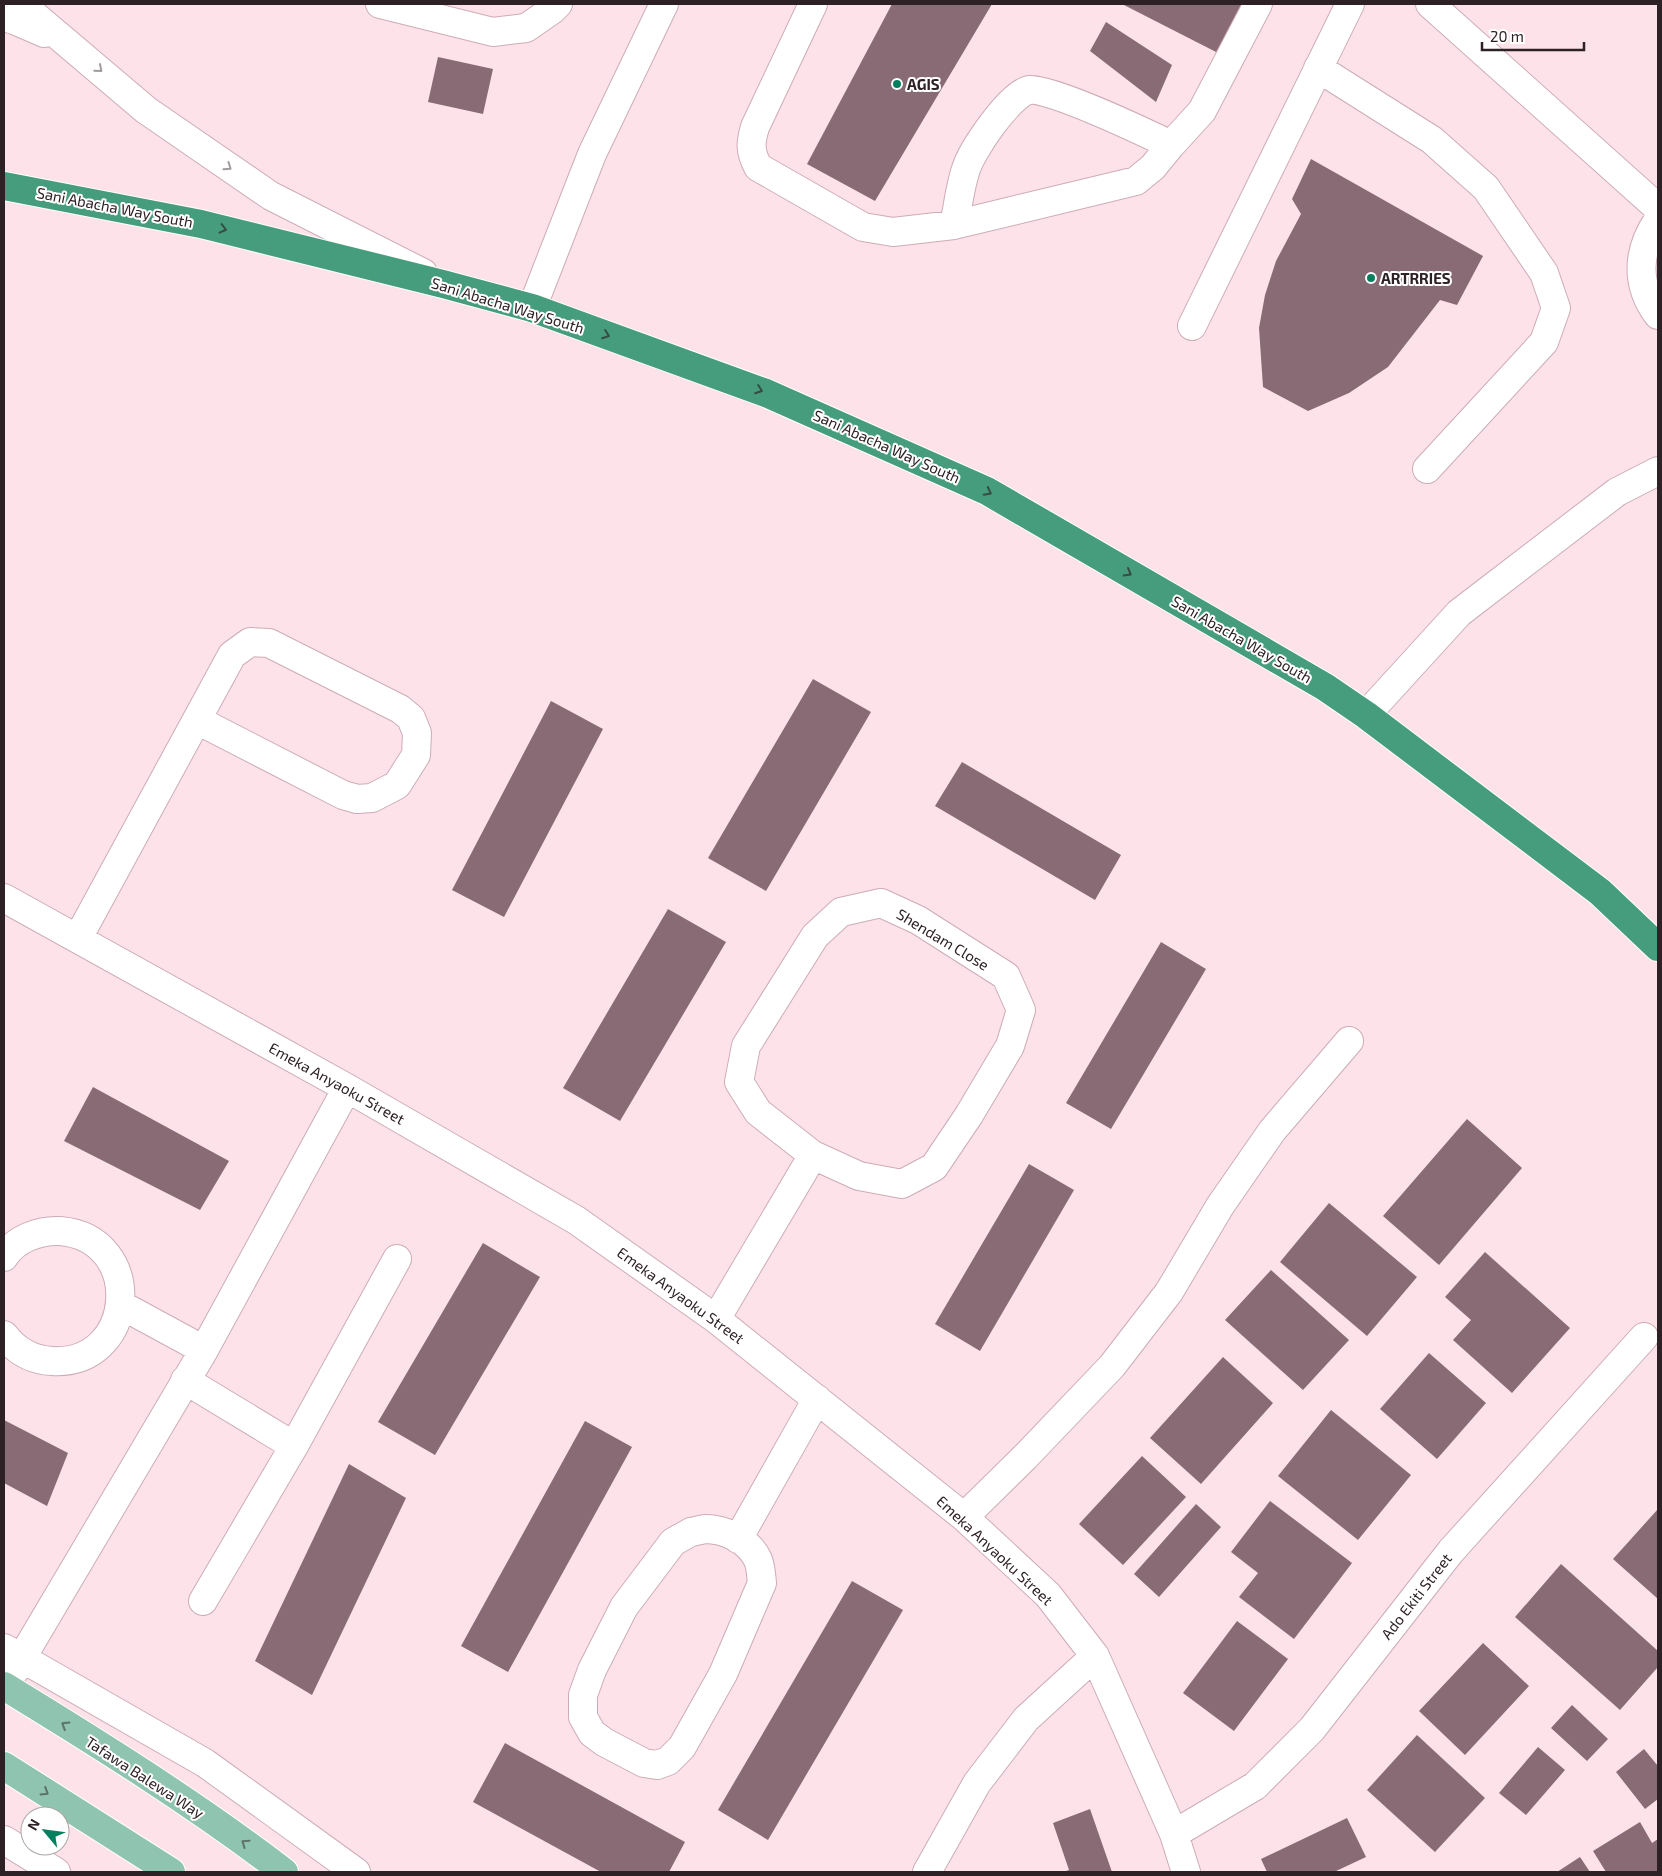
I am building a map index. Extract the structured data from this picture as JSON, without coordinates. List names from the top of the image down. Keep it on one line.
{"streets":{"highway":["Sani Abacha Way South"],"main road":["Tafawa Balewa Way"],"street":["Shendam Close","Emeka Anyaoku Street","Ado Ekiti Street"]},"crossings":[["Emeka Anyaoku Street","Ado Ekiti Street"]],"one_way":["Sani Abacha Way South"],"places":["AGIS","ARTRRIES"],"scale_bar":"20 m","north":"top left"}
